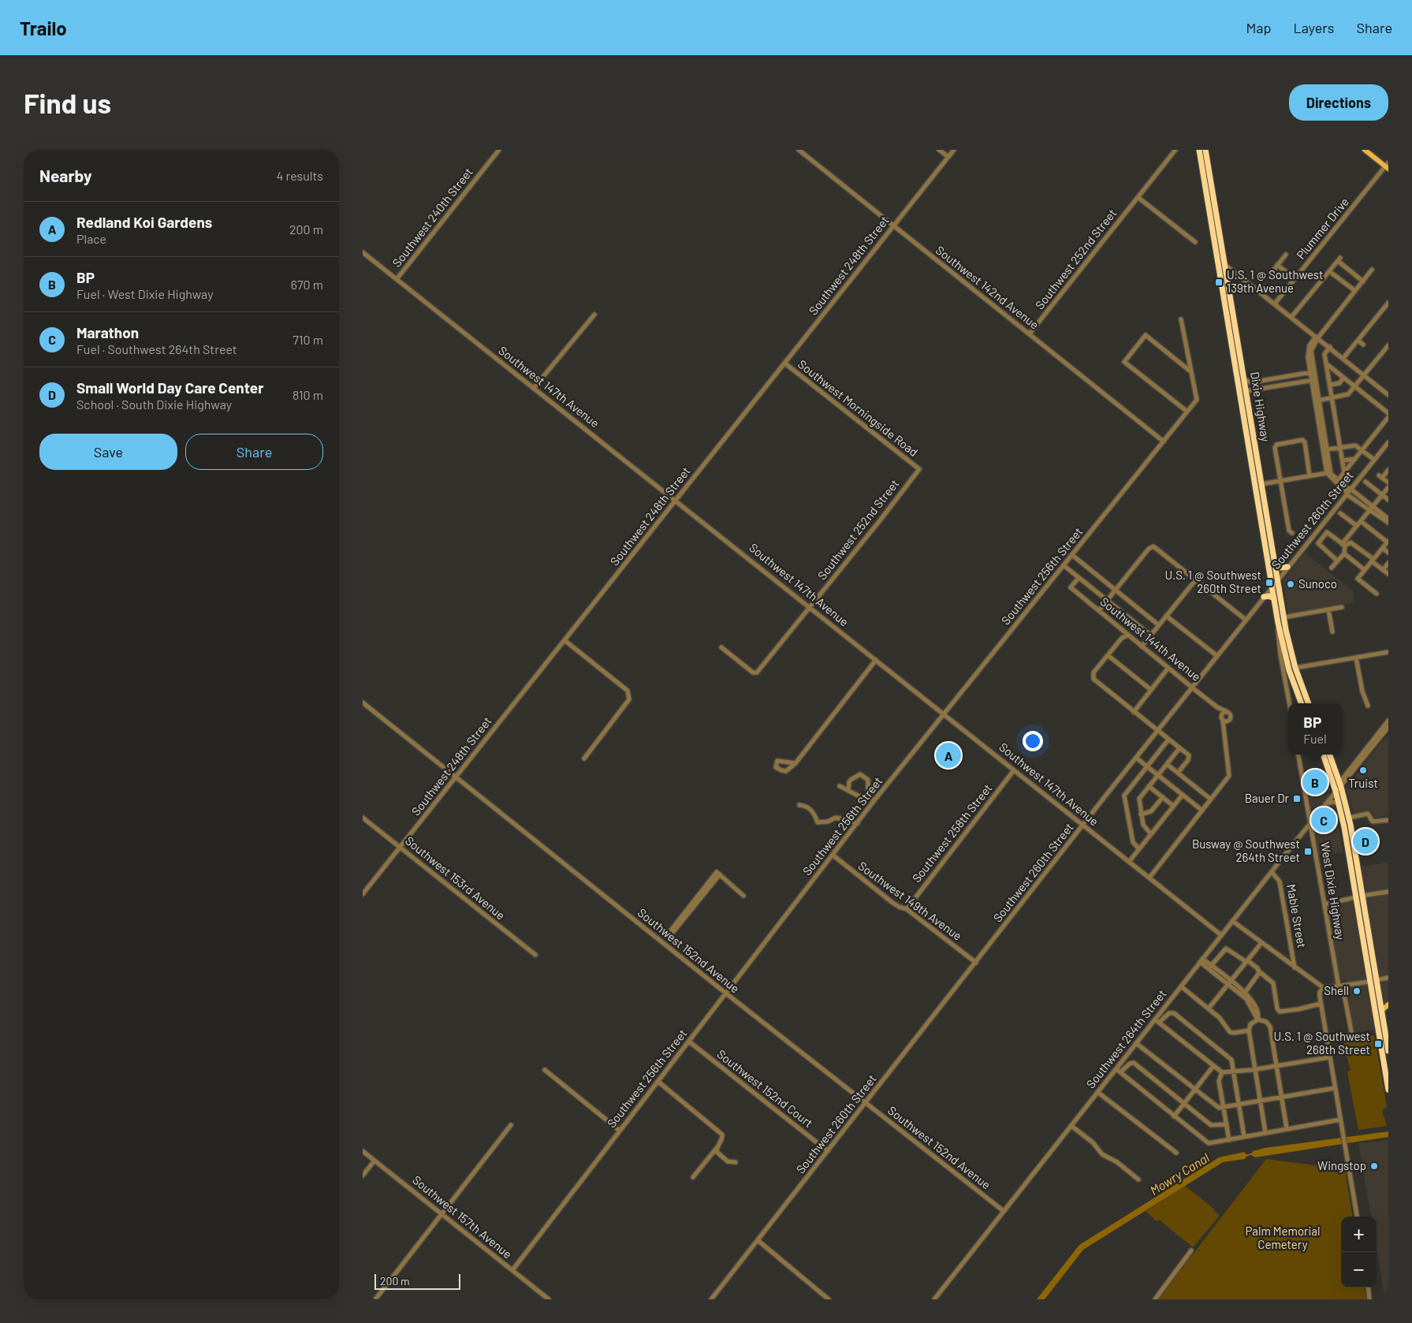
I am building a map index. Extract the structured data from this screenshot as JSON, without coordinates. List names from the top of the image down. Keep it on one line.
{"streets":{"highway":["Dixie Highway"],"street":["Southwest 240th Street","Plummer Drive","Southwest 252nd Street","Southwest 248th Street","Southwest 142nd Avenue","Southwest 147th Avenue","Southwest Morningside Road","Southwest 260th Street","Southwest 256th Street","Southwest 144th Avenue","Southwest 258th Street","Southwest 153rd Avenue","West Dixie Highway","Southwest 149th Avenue","Mable Street","Southwest 152nd Avenue","Southwest 264th Street","Southwest 152nd Court","Southwest 157th Avenue"]},"crossings":[["Southwest 240th Street","Southwest 147th Avenue"],["Southwest 252nd Street","Southwest 142nd Avenue"],["Southwest 252nd Street","Southwest 147th Avenue"],["Southwest 252nd Street","Southwest Morningside Road"],["Southwest 248th Street","Southwest 142nd Avenue"],["Southwest 248th Street","Southwest 147th Avenue"],["Southwest 248th Street","Southwest Morningside Road"],["Southwest 248th Street","Southwest 153rd Avenue"],["Southwest 248th Street","Southwest 152nd Avenue"],["Southwest 142nd Avenue","Southwest 256th Street"],["Southwest 147th Avenue","Southwest 260th Street"],["Southwest 147th Avenue","Southwest 256th Street"],["Southwest 147th Avenue","Southwest 144th Avenue"],["Southwest 147th Avenue","Southwest 258th Street"],["Southwest 147th Avenue","Southwest 264th Street"],["Dixie Highway","Southwest 260th Street"],["Southwest 260th Street","Southwest 144th Avenue"],["Southwest 260th Street","Southwest 149th Avenue"],["Southwest 260th Street","Southwest 152nd Avenue"],["Southwest 260th Street","Southwest 152nd Court"],["Southwest 256th Street","Southwest 149th Avenue"],["Southwest 256th Street","Southwest 152nd Avenue"],["Southwest 256th Street","Southwest 152nd Court"],["Southwest 256th Street","Southwest 157th Avenue"],["Southwest 258th Street","Southwest 149th Avenue"],["West Dixie Highway","Southwest 264th Street"],["Mable Street","Southwest 264th Street"],["Southwest 152nd Avenue","Southwest 264th Street"]],"water":["Mowry Canal"],"parks":["Palm Memorial Cemetery"],"places":{"transit":["U.S. 1 @ Southwest 139th Avenue","U.S. 1 @ Southwest 260th Street","Bauer Dr","Busway @ Southwest 264th Street","U.S. 1 @ Southwest 268th Street"],"other":["Sunoco","Truist","Shell","Wingstop"]},"scale_bar":"200 m","page":{"header":"Trailo","nav":["Map","Layers","Share"],"buttons":["Directions",["Save","Share"]],"title":"Find us","heading":["Nearby","4 results"],"list":[{"mark":"A","name":"Redland Koi Gardens","note":"Place","value":"200 m"},{"mark":"B","name":"BP","note":"Fuel · West Dixie Highway","value":"670 m"},{"mark":"C","name":"Marathon","note":"Fuel · Southwest 264th Street","value":"710 m"},{"mark":"D","name":"Small World Day Care Center","note":"School · South Dixie Highway","value":"810 m"}],"popup":["BP","Fuel"],"pins":["A","B","C","D"],"map_buttons":["+","−"],"scale":"200 m"}}
